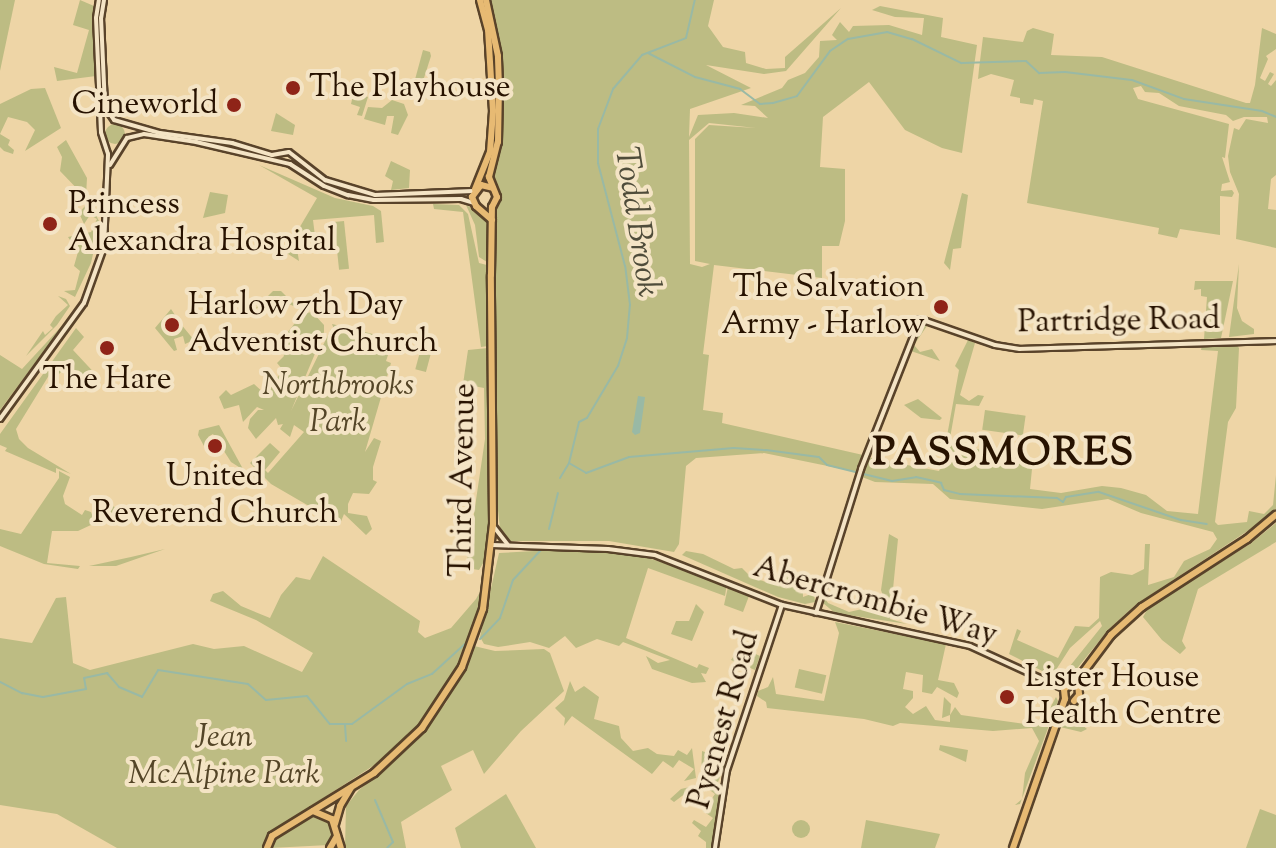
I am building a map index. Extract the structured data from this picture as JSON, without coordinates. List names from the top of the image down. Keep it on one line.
{"streets":{"main road":["Third Avenue"],"street":["Partridge Road","Abercrombie Way","Pyenest Road"]},"crossings":[["Partridge Road","Abercrombie Way"],["Third Avenue","Abercrombie Way"],["Abercrombie Way","Pyenest Road"]],"districts":["PASSMORES"],"water":["Todd Brook"],"parks":["Northbrooks Park","Jean McAlpine Park"],"places":["The Playhouse","Cineworld","Princess Alexandra Hospital","The Salvation Army - Harlow","Harlow 7th Day Adventist Church","The Hare","United Reverend Church","Lister House Health Centre"]}
